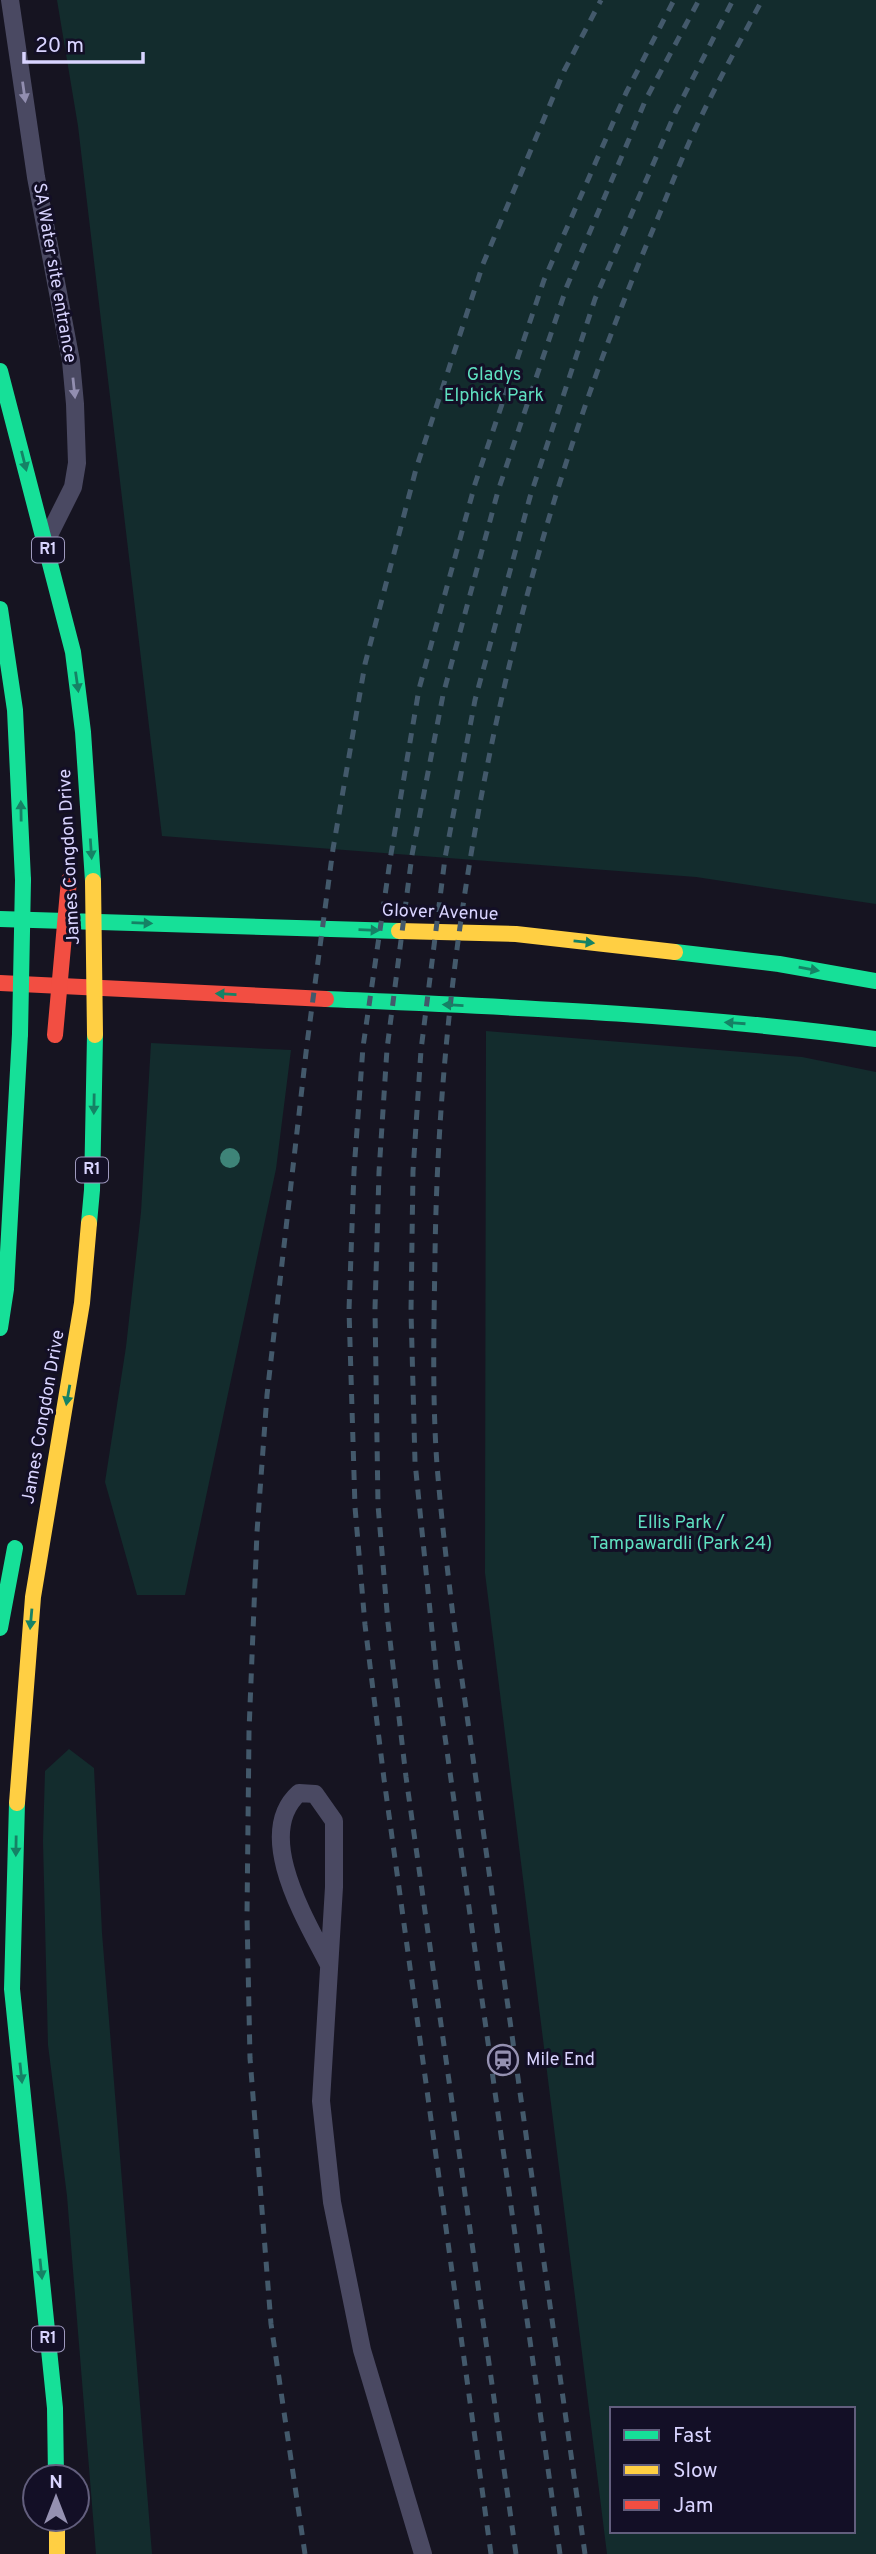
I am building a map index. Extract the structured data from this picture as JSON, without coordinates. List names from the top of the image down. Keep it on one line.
{"streets":{"main road":["R1","James Congdon Drive","Glover Avenue"],"lane":["SA Water site entrance"]},"crossings":[["SA Water site entrance","James Congdon Drive"]],"one_way":["SA Water site entrance"],"parks":["Gladys Elphick Park","Ellis Park / Tampawardli (Park 24)"],"places":{"station":["Mile End"]},"legend":["Fast","Slow","Jam"],"scale_bar":"20 m","north":"top"}
